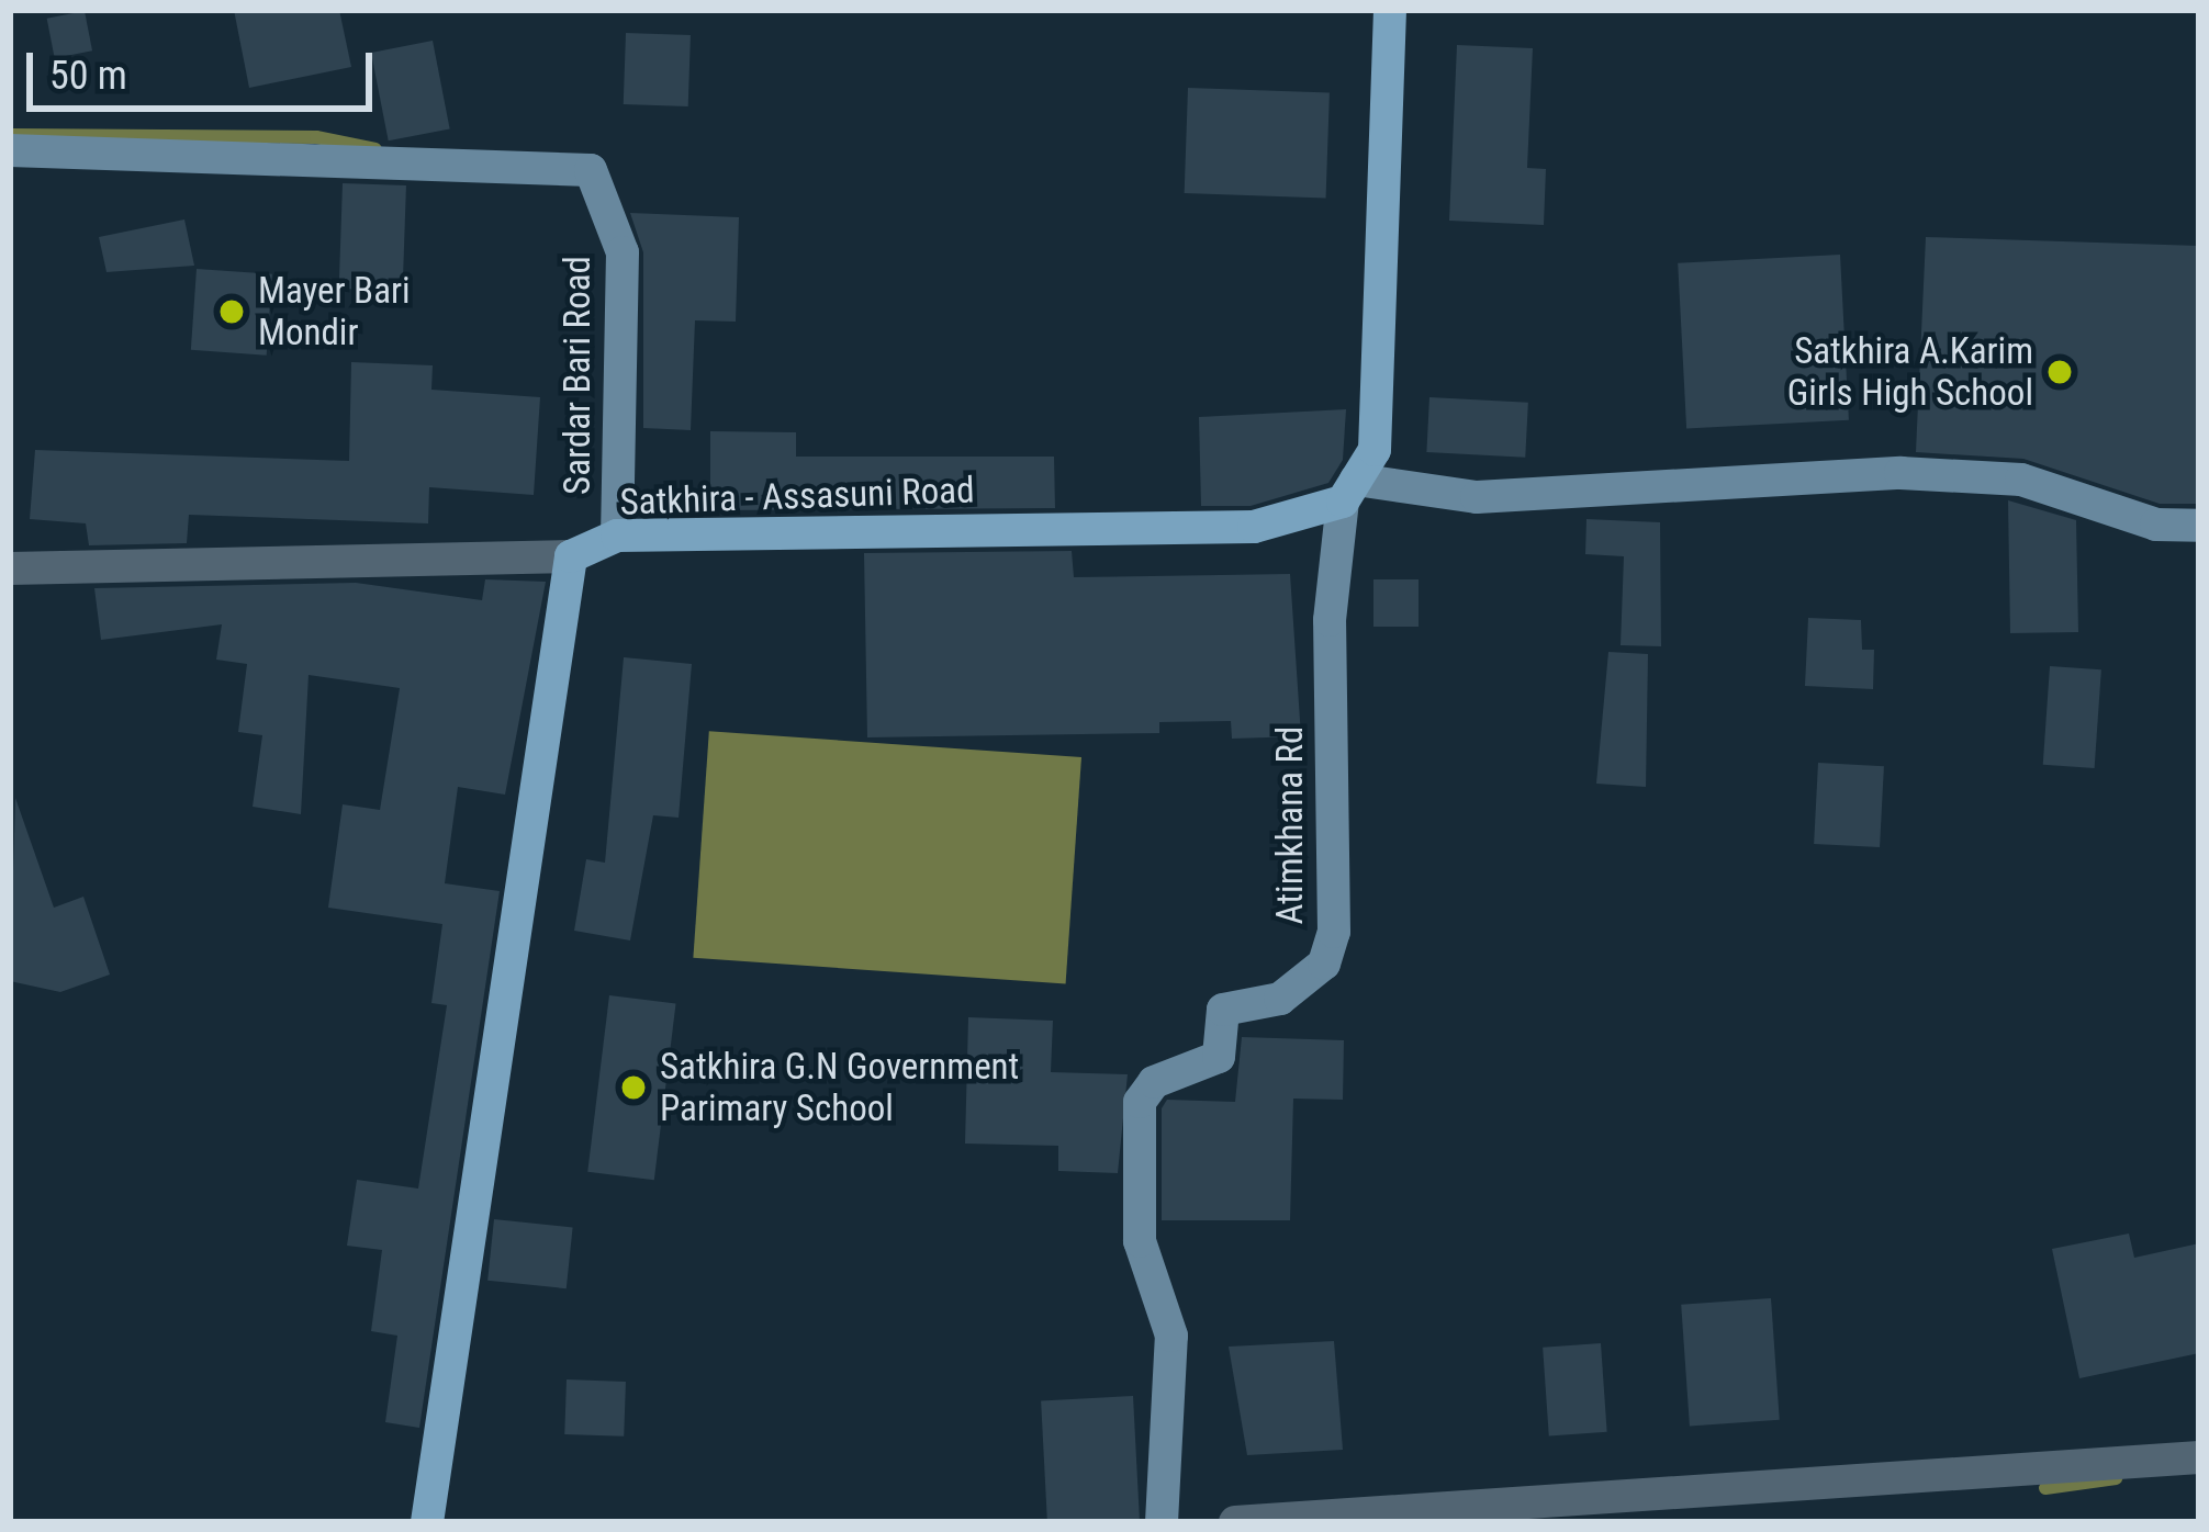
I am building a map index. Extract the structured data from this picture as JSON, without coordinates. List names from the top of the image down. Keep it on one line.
{"streets":{"main road":["Sardar Bari Road","Satkhira - Assasuni Road","Atimkhana Rd"]},"crossings":[["Sardar Bari Road","Satkhira - Assasuni Road"],["Satkhira - Assasuni Road","Atimkhana Rd"]],"places":["Mayer Bari Mondir","Satkhira A.Karim Girls High School","Satkhira G.N Government Parimary School"],"scale_bar":"50 m"}
